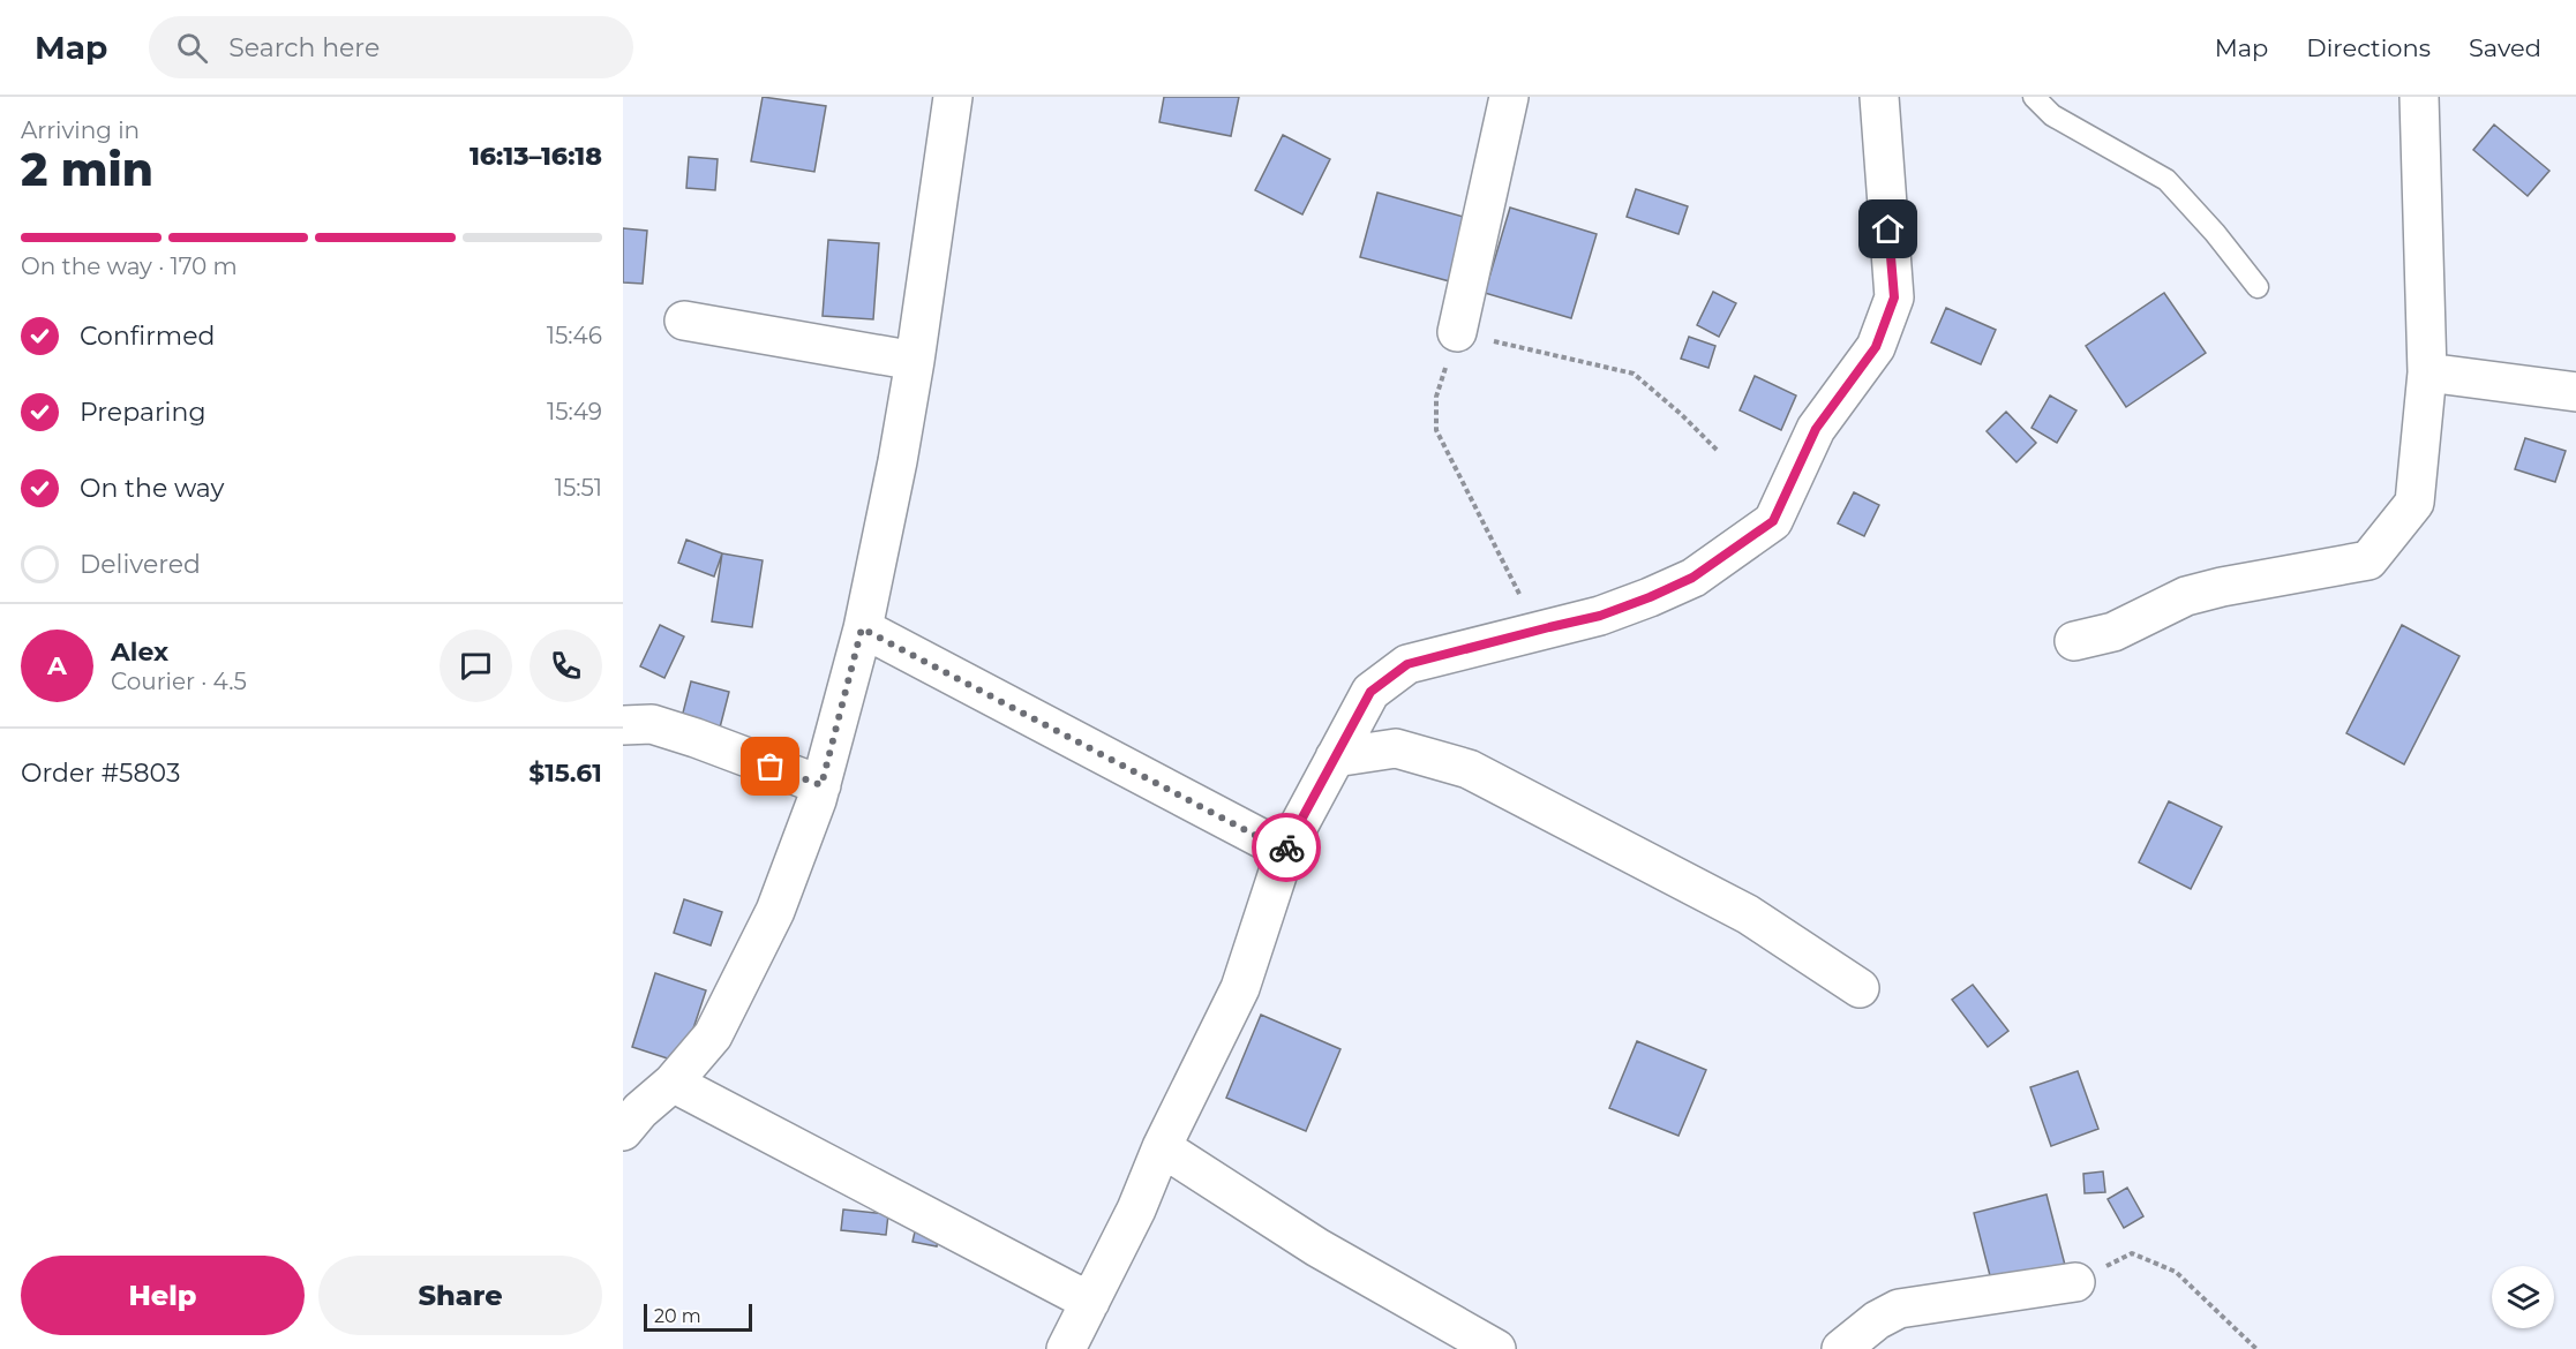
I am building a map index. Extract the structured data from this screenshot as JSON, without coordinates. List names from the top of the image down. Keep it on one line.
{"scale_bar":"20 m","page":{"header":"Map","search":"Search here","nav":["Map","Directions","Saved"],"heading":["2 min","Arriving in","16:13–16:18"],"panel":["Alex","Courier · 4.5","Order #5803","$15.61"],"bar":"On the way · 170 m","list":[["Confirmed","15:46"],["Preparing","15:49"],["On the way","15:51"],"Delivered"],"round":"A","buttons":["Help","Share"],"scale":"20 m"}}
